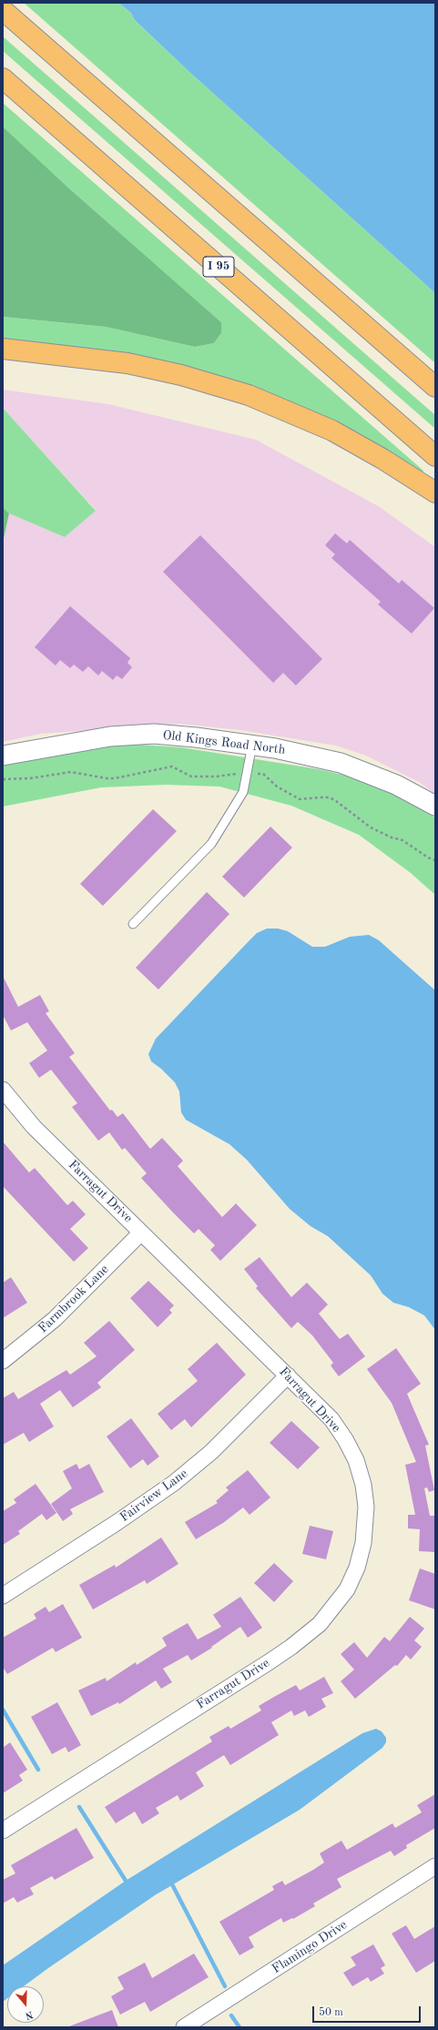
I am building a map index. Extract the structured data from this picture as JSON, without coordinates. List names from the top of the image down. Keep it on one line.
{"streets":{"highway":["I 95"],"street":["Old Kings Road North","Farragut Drive","Farmbrook Lane","Fairview Lane","Flamingo Drive"]},"crossings":[["Farragut Drive","Farmbrook Lane"],["Farragut Drive","Fairview Lane"]],"scale_bar":"50 m","north":"bottom"}
